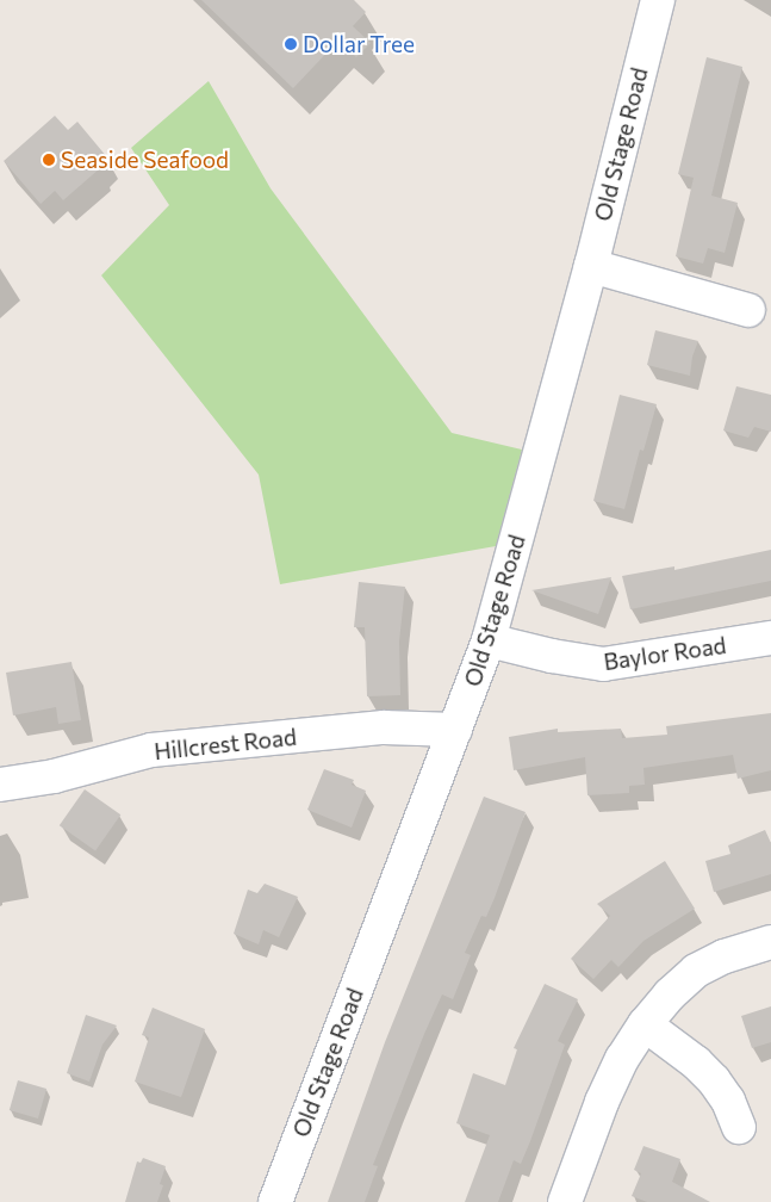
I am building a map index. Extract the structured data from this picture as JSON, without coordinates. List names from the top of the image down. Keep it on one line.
{"streets":{"street":["Old Stage Road","Baylor Road","Hillcrest Road"]},"crossings":[["Old Stage Road","Baylor Road"],["Old Stage Road","Hillcrest Road"]],"places":["Dollar Tree","Seaside Seafood"]}
